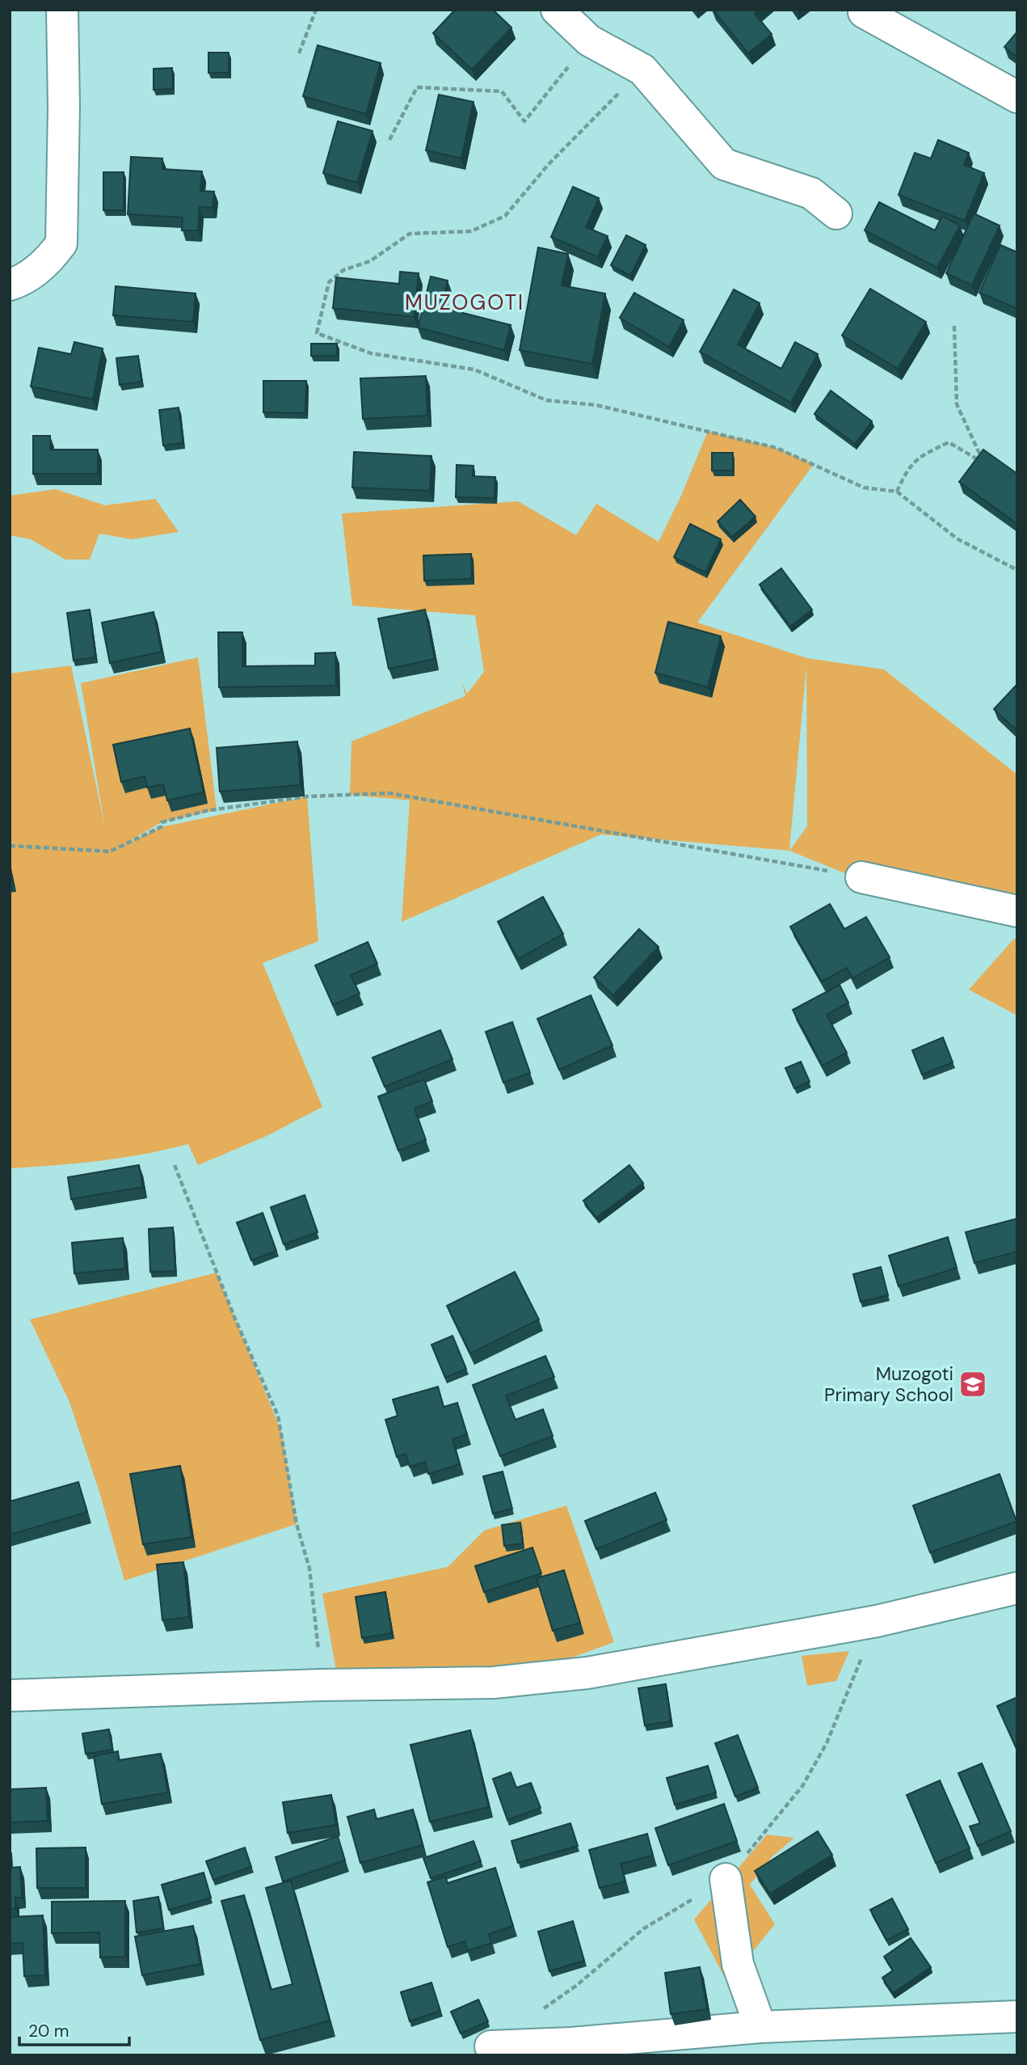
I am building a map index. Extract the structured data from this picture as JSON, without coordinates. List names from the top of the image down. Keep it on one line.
{"districts":["MUZOGOTI"],"places":{"school or university":["Muzogoti Primary School"]},"scale_bar":"20 m"}
